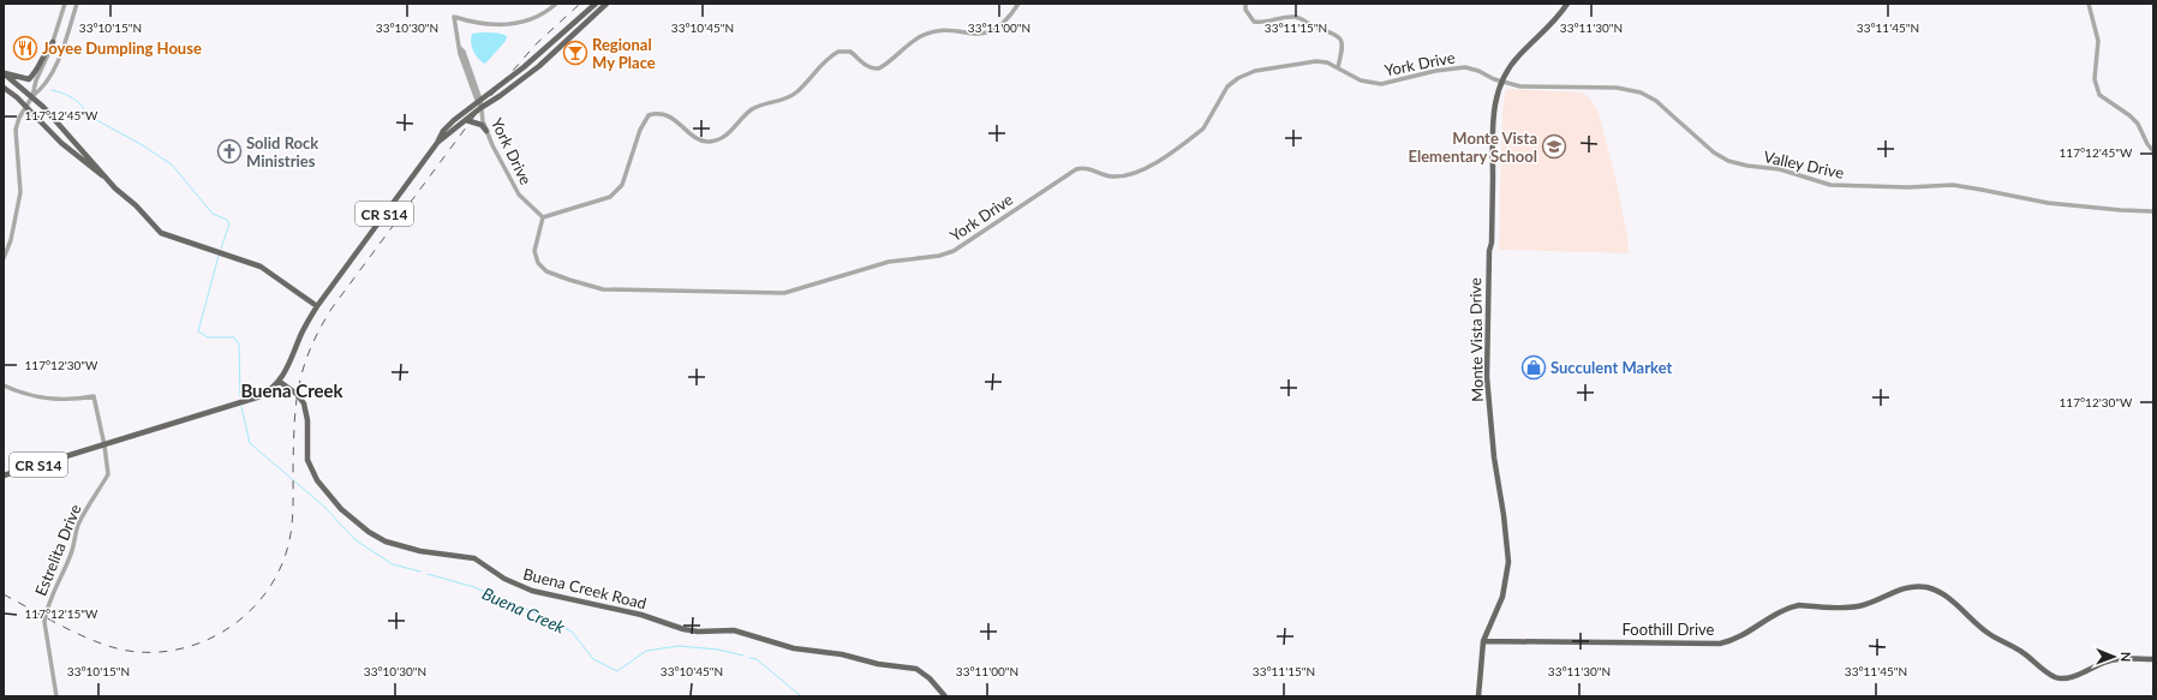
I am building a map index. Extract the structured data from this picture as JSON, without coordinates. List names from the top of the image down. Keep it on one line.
{"streets":{"main road":["CR S14","Monte Vista Drive","Buena Creek Road","Foothill Drive"],"street":["York Drive","Valley Drive","Estrelita Drive"]},"crossings":[["York Drive","Valley Drive"],["York Drive","CR S14"],["York Drive","Monte Vista Drive"],["Valley Drive","Monte Vista Drive"],["CR S14","Estrelita Drive"],["CR S14","Buena Creek Road"],["Monte Vista Drive","Foothill Drive"]],"districts":["Buena Creek"],"water":["Buena Creek"],"places":{"restaurant":["Joyee Dumpling House"],"bar":["Regional My Place"],"school or university":["Monte Vista Elementary School"],"church":["Solid Rock Ministries"],"shop":["Succulent Market"]},"north":"right","coordinates":["33°10'15\"N","33°10'30\"N","33°10'45\"N","33°11'00\"N","33°11'15\"N","33°11'30\"N","33°11'45\"N","117°12'45\"W","117°12'30\"W","117°12'15\"W"]}
